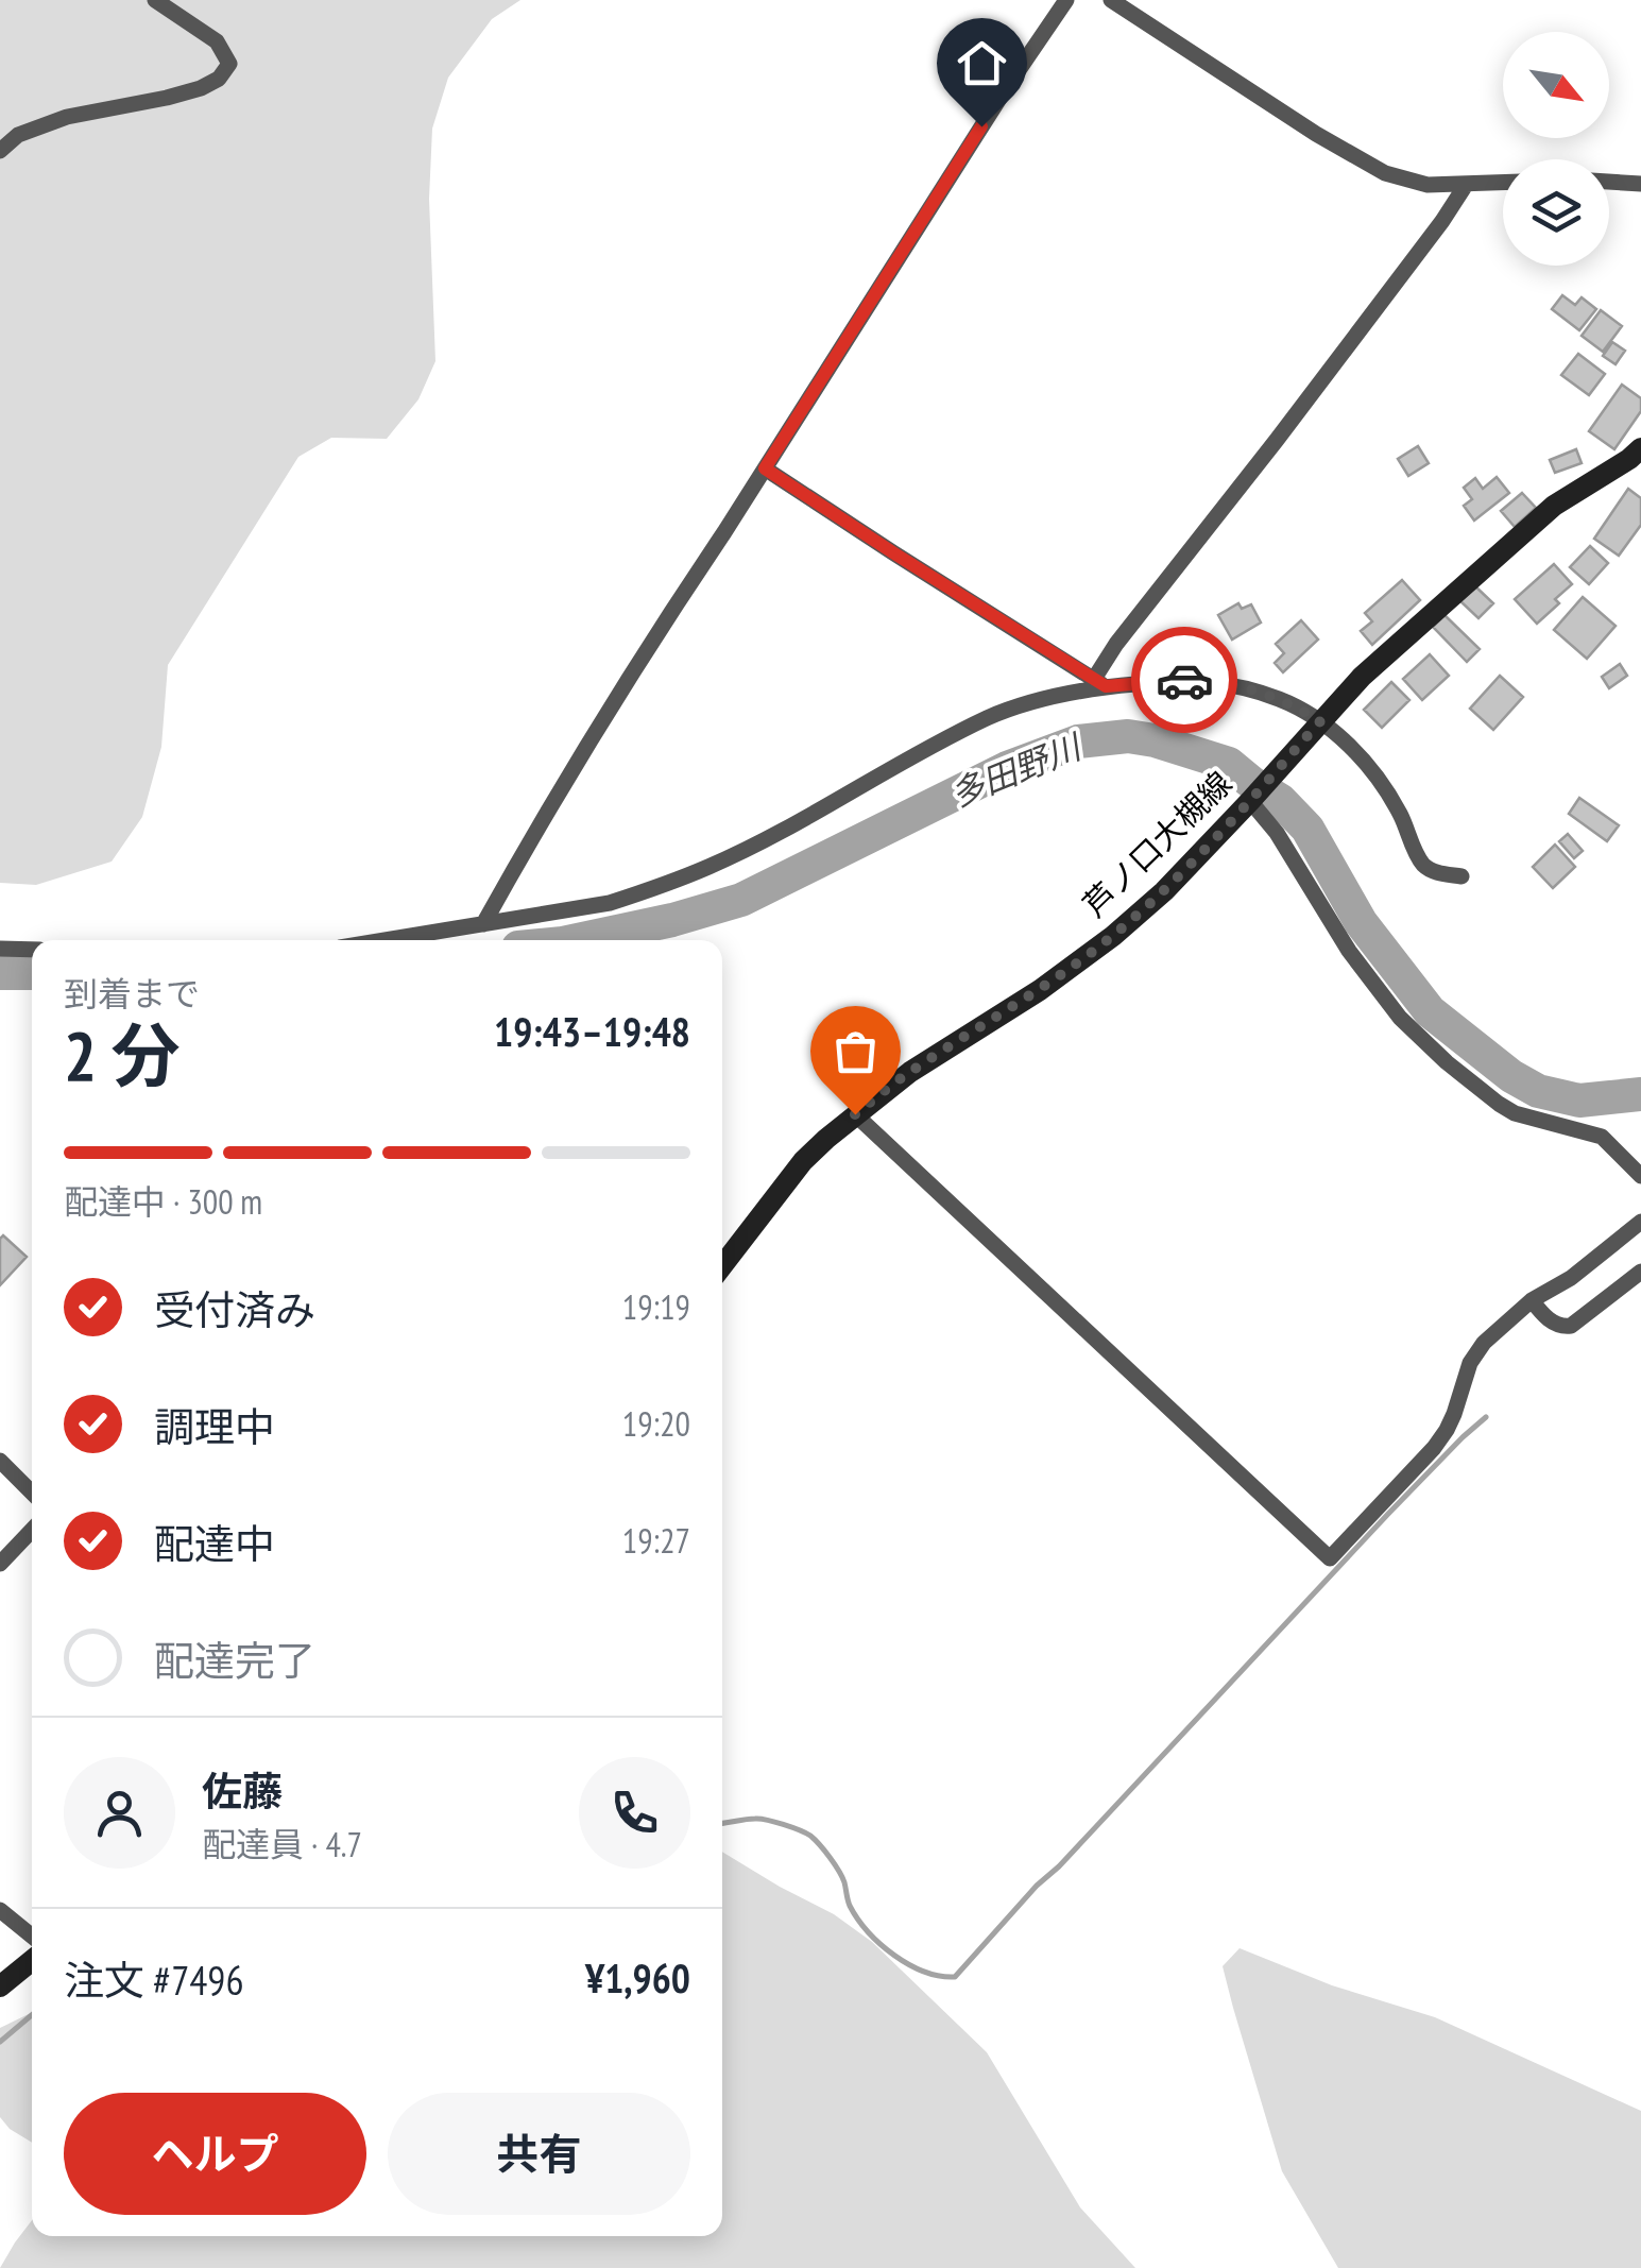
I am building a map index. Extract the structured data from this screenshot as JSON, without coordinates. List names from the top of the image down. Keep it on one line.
{"streets":{"main road":["芦ノ口大槻線"]},"water":["多田野川"],"north":"bottom right","page":{"heading":["2 分","到着まで","19:43–19:48"],"panel":["佐藤","配達員 · 4.7","注文 #7496","¥1,960"],"bar":"配達中 · 300 m","list":[["受付済み","19:19"],["調理中","19:20"],["配達中","19:27"],"配達完了"],"buttons":["ヘルプ","共有"]}}
